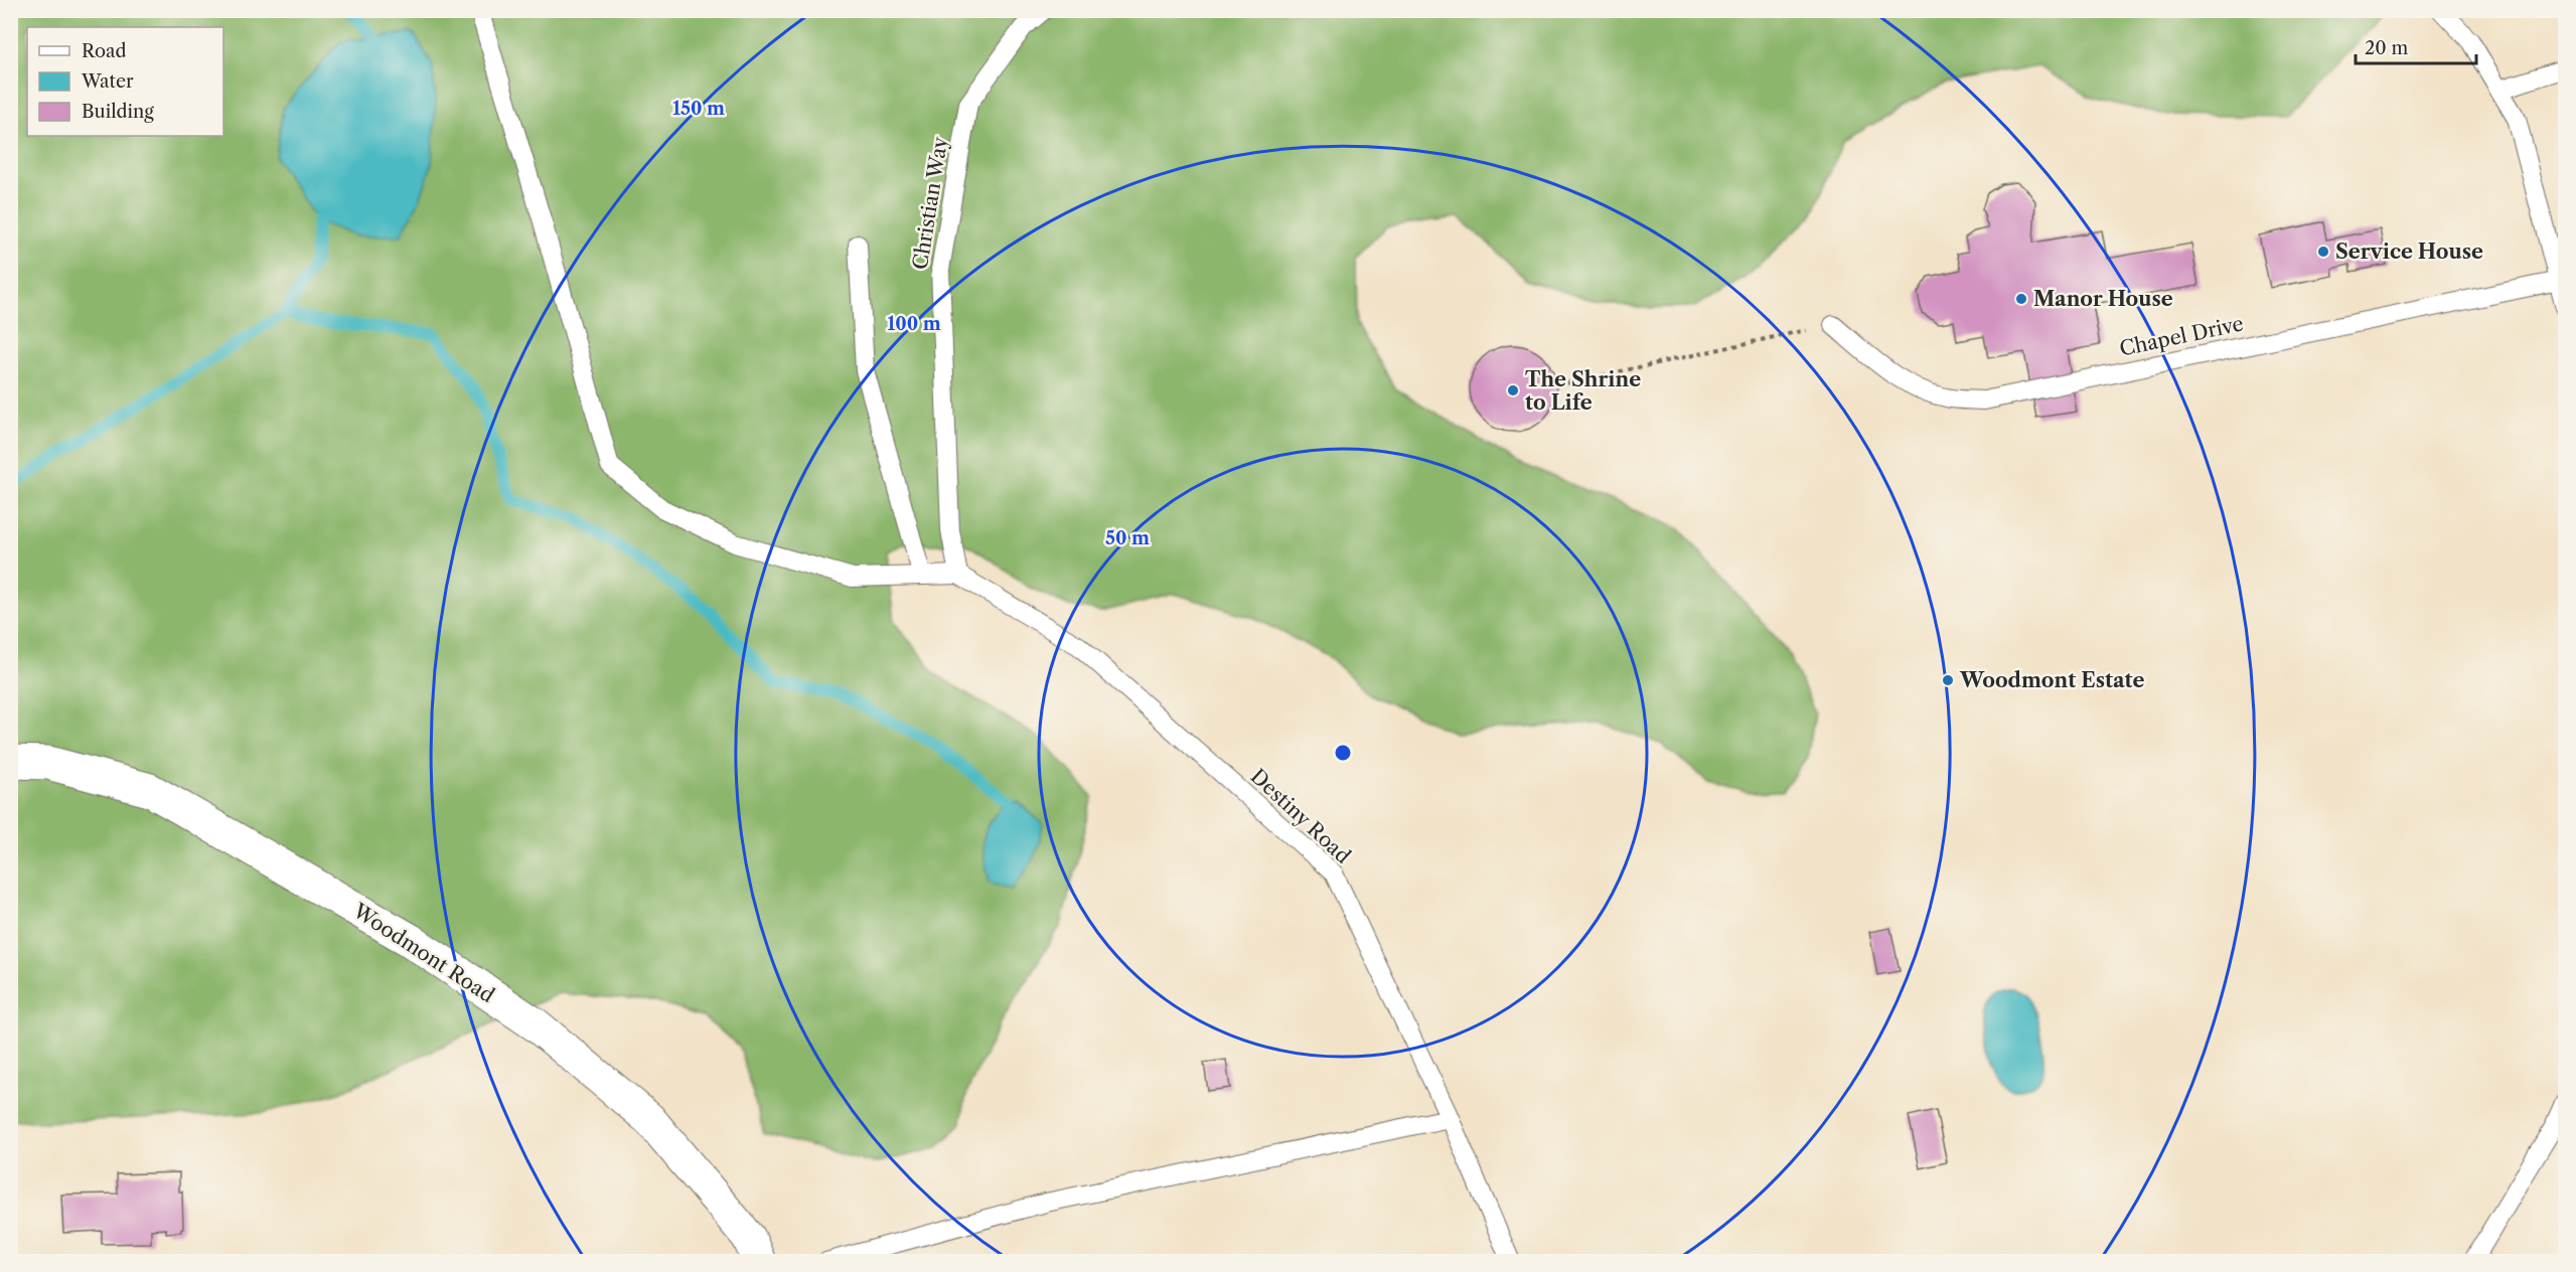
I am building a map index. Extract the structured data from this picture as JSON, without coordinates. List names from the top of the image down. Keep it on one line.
{"streets":{"street":["Woodmont Road"],"lane":["Christian Way","Chapel Drive","Destiny Road"]},"crossings":[["Christian Way","Destiny Road"]],"places":["Service House","Manor House","The Shrine to Life","Woodmont Estate"],"legend":["Road","Water","Building"],"scale_bar":"20 m","rings":["150 m","100 m","50 m"]}
